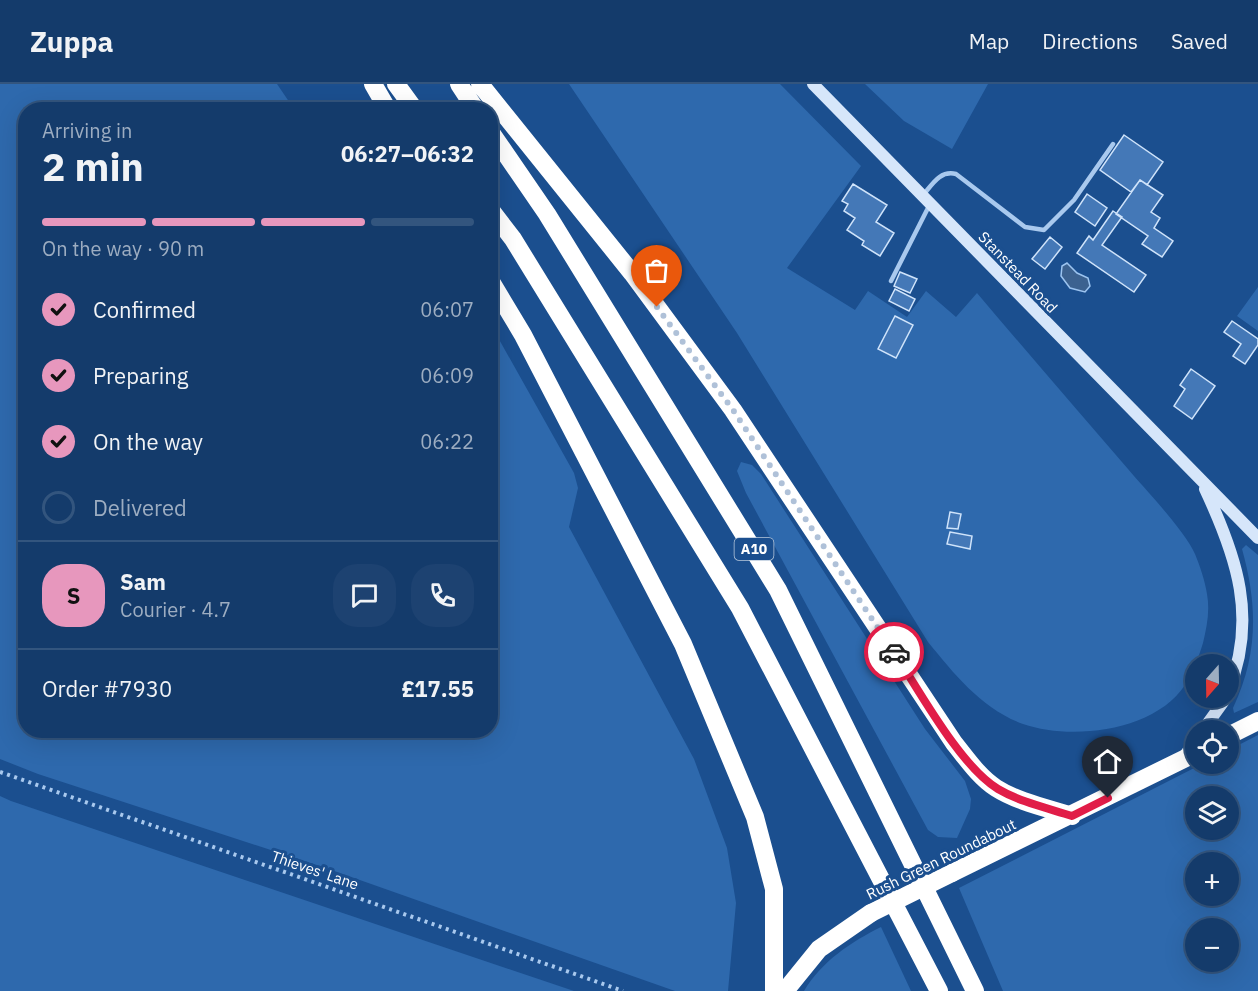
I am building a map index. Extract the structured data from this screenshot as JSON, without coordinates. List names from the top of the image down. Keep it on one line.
{"streets":{"highway":["A10","Rush Green Roundabout"],"main road":["Stanstead Road"],"path":["Thieves' Lane"]},"north":"bottom","page":{"header":"Zuppa","nav":["Map","Directions","Saved"],"heading":["2 min","Arriving in","06:27–06:32"],"panel":["Sam","Courier · 4.7","Order #7930","£17.55"],"bar":"On the way · 90 m","list":[["Confirmed","06:07"],["Preparing","06:09"],["On the way","06:22"],"Delivered"],"round":"S","map_buttons":["+","−"]}}
